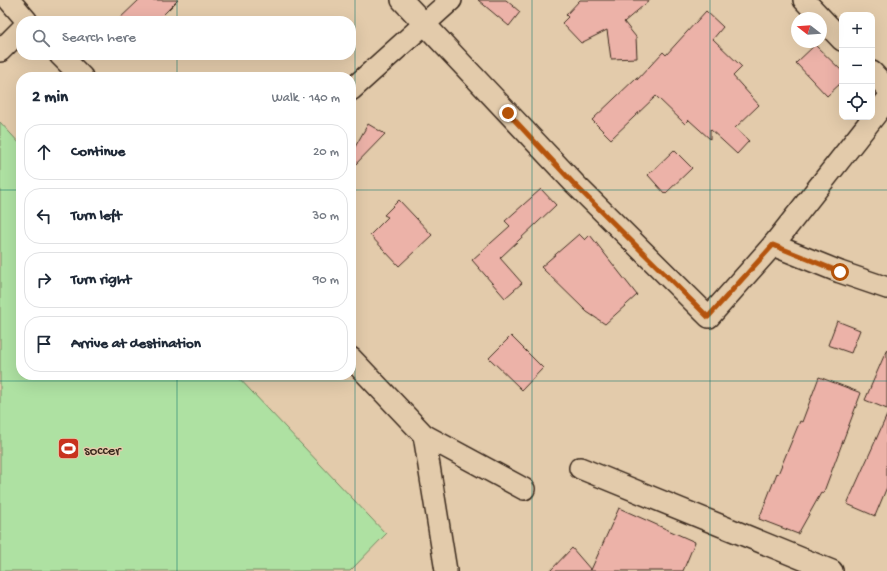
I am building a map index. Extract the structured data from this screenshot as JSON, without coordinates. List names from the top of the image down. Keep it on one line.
{"places":{"sports":["soccer"]},"north":"left","page":{"map_buttons":["+","−"],"search":"Search here","heading":["2 min","Walk · 140 m"],"list":[["Continue","20 m"],["Turn left","30 m"],["Turn right","90 m"],"Arrive at destination"]}}
